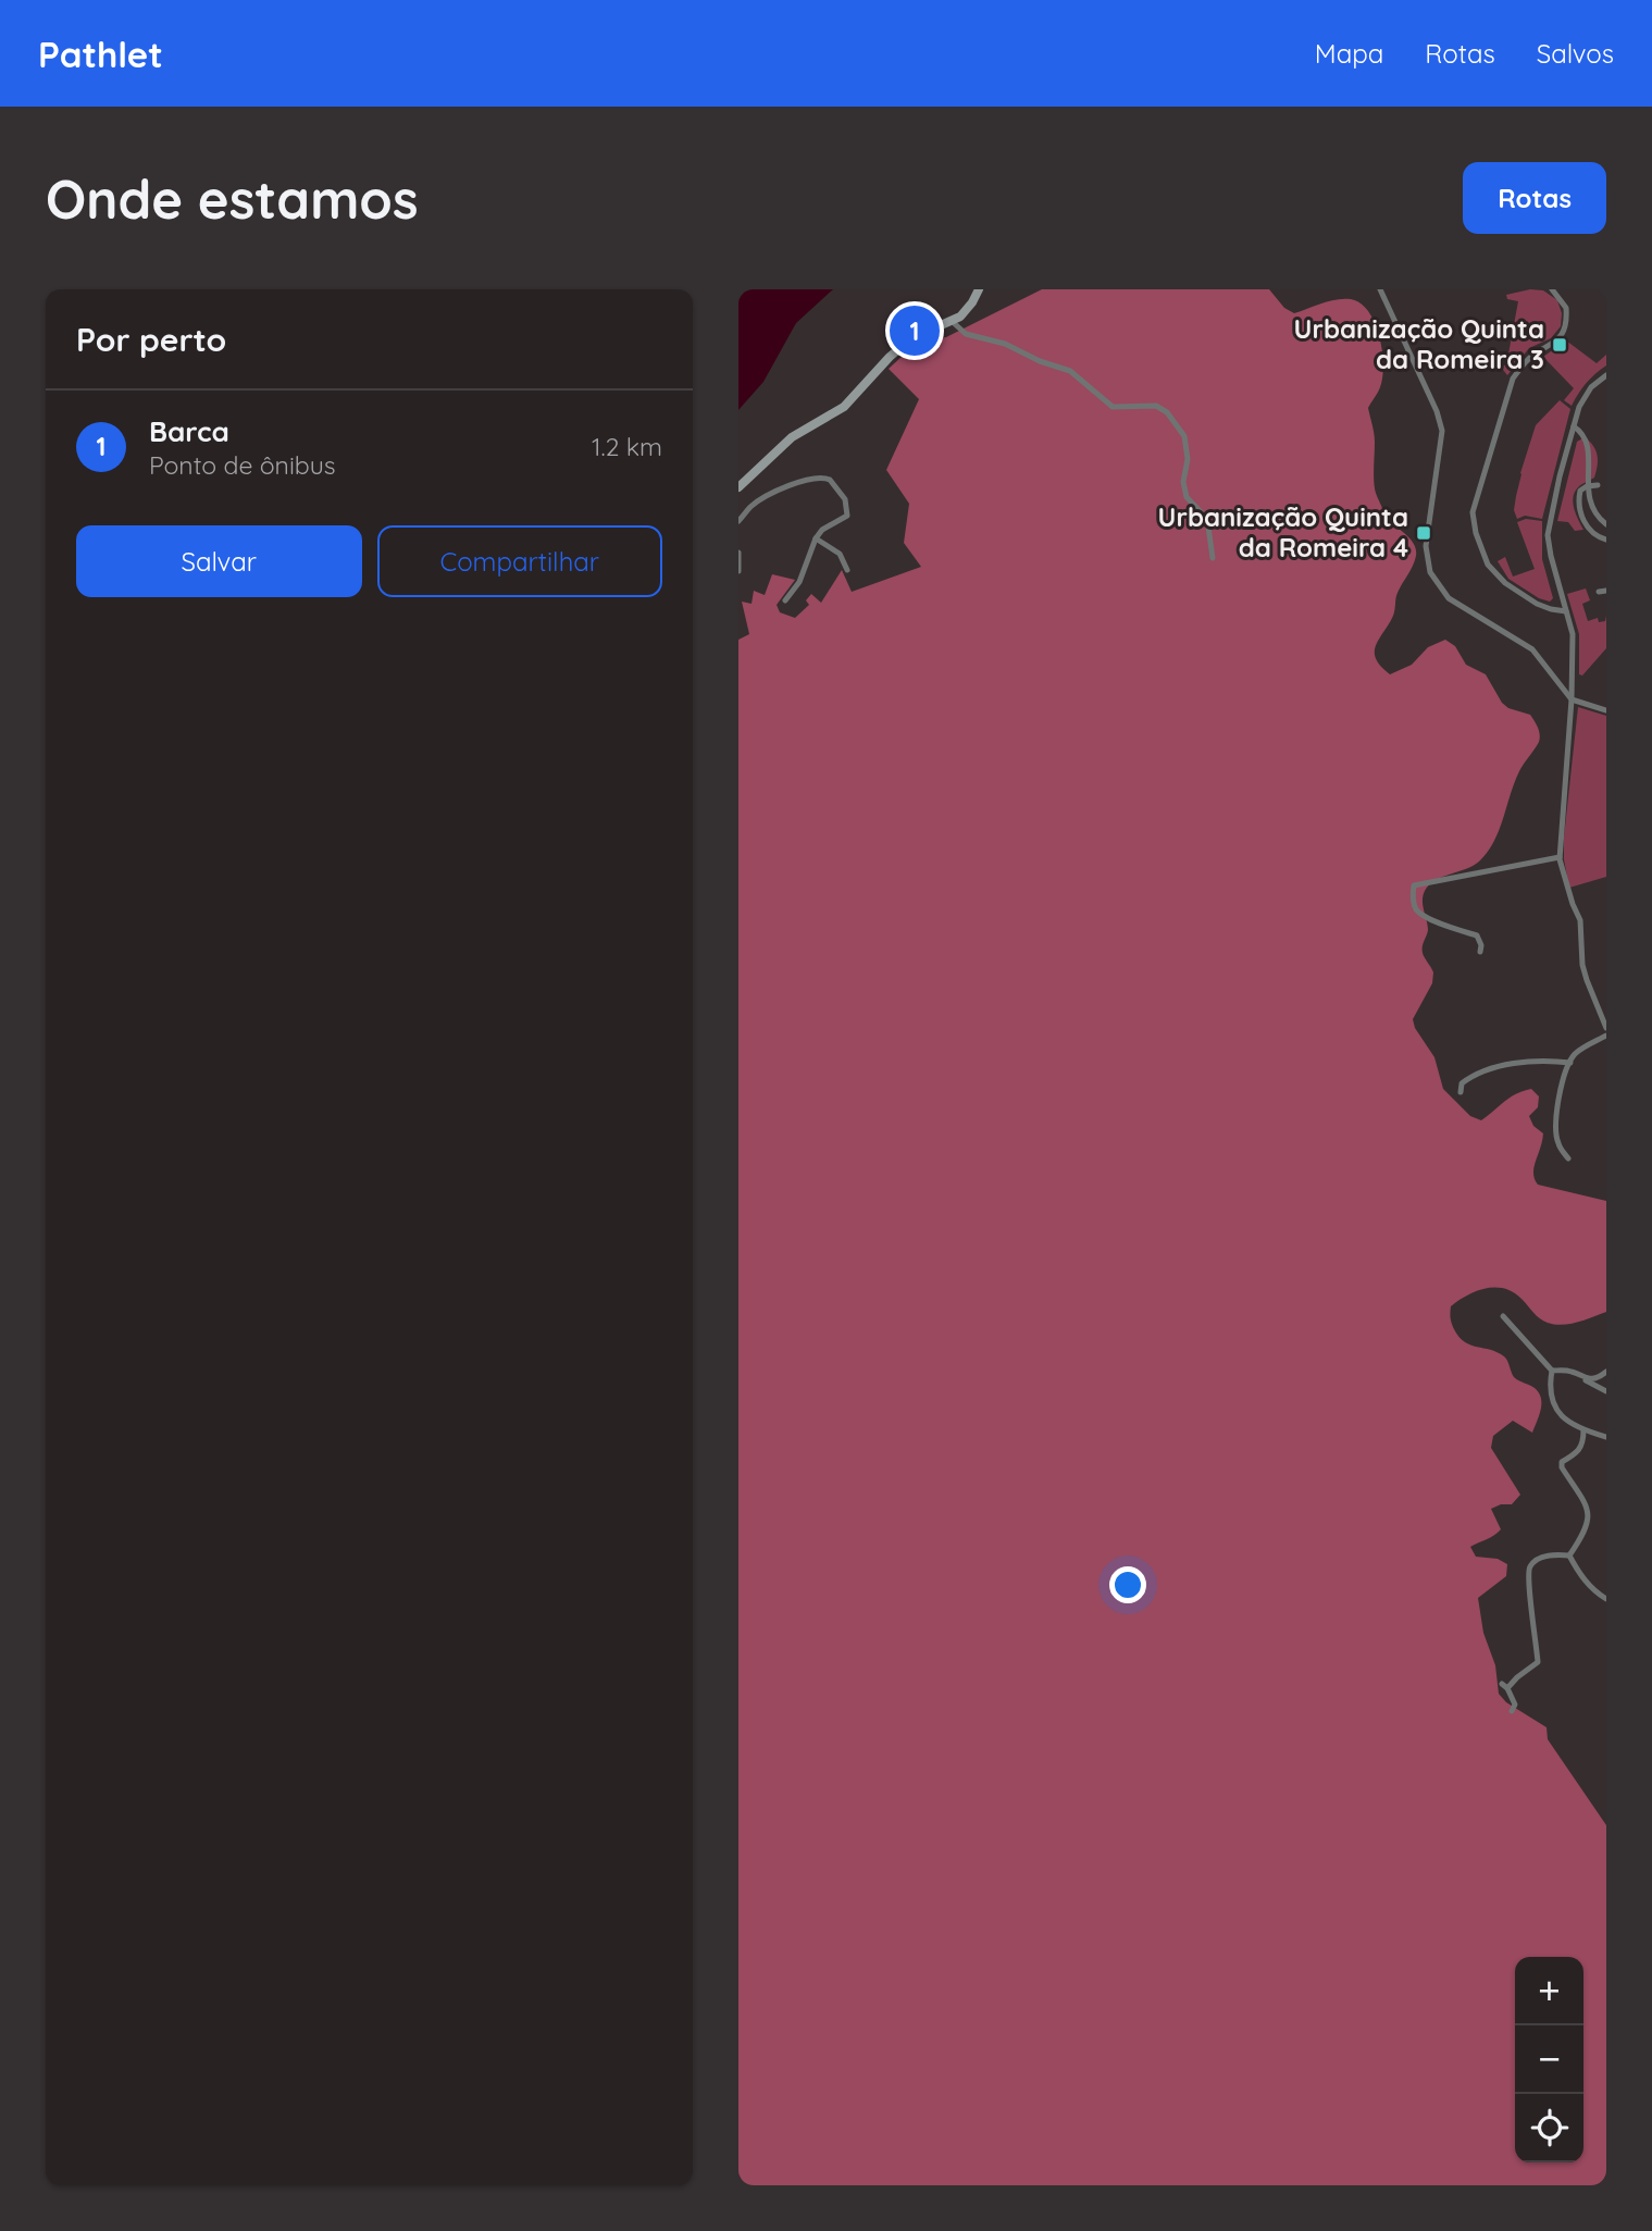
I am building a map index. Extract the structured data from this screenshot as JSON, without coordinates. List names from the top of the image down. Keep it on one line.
{"places":{"transit":["Urbanização Quinta da Romeira 3","Urbanização Quinta da Romeira 4"]},"page":{"header":"Pathlet","nav":["Mapa","Rotas","Salvos"],"buttons":["Rotas",["Salvar","Compartilhar"]],"title":"Onde estamos","heading":"Por perto","pins":"1","list":[{"mark":"1","name":"Barca","note":"Ponto de ônibus","value":"1.2 km"}],"map_buttons":["+","−"]}}
